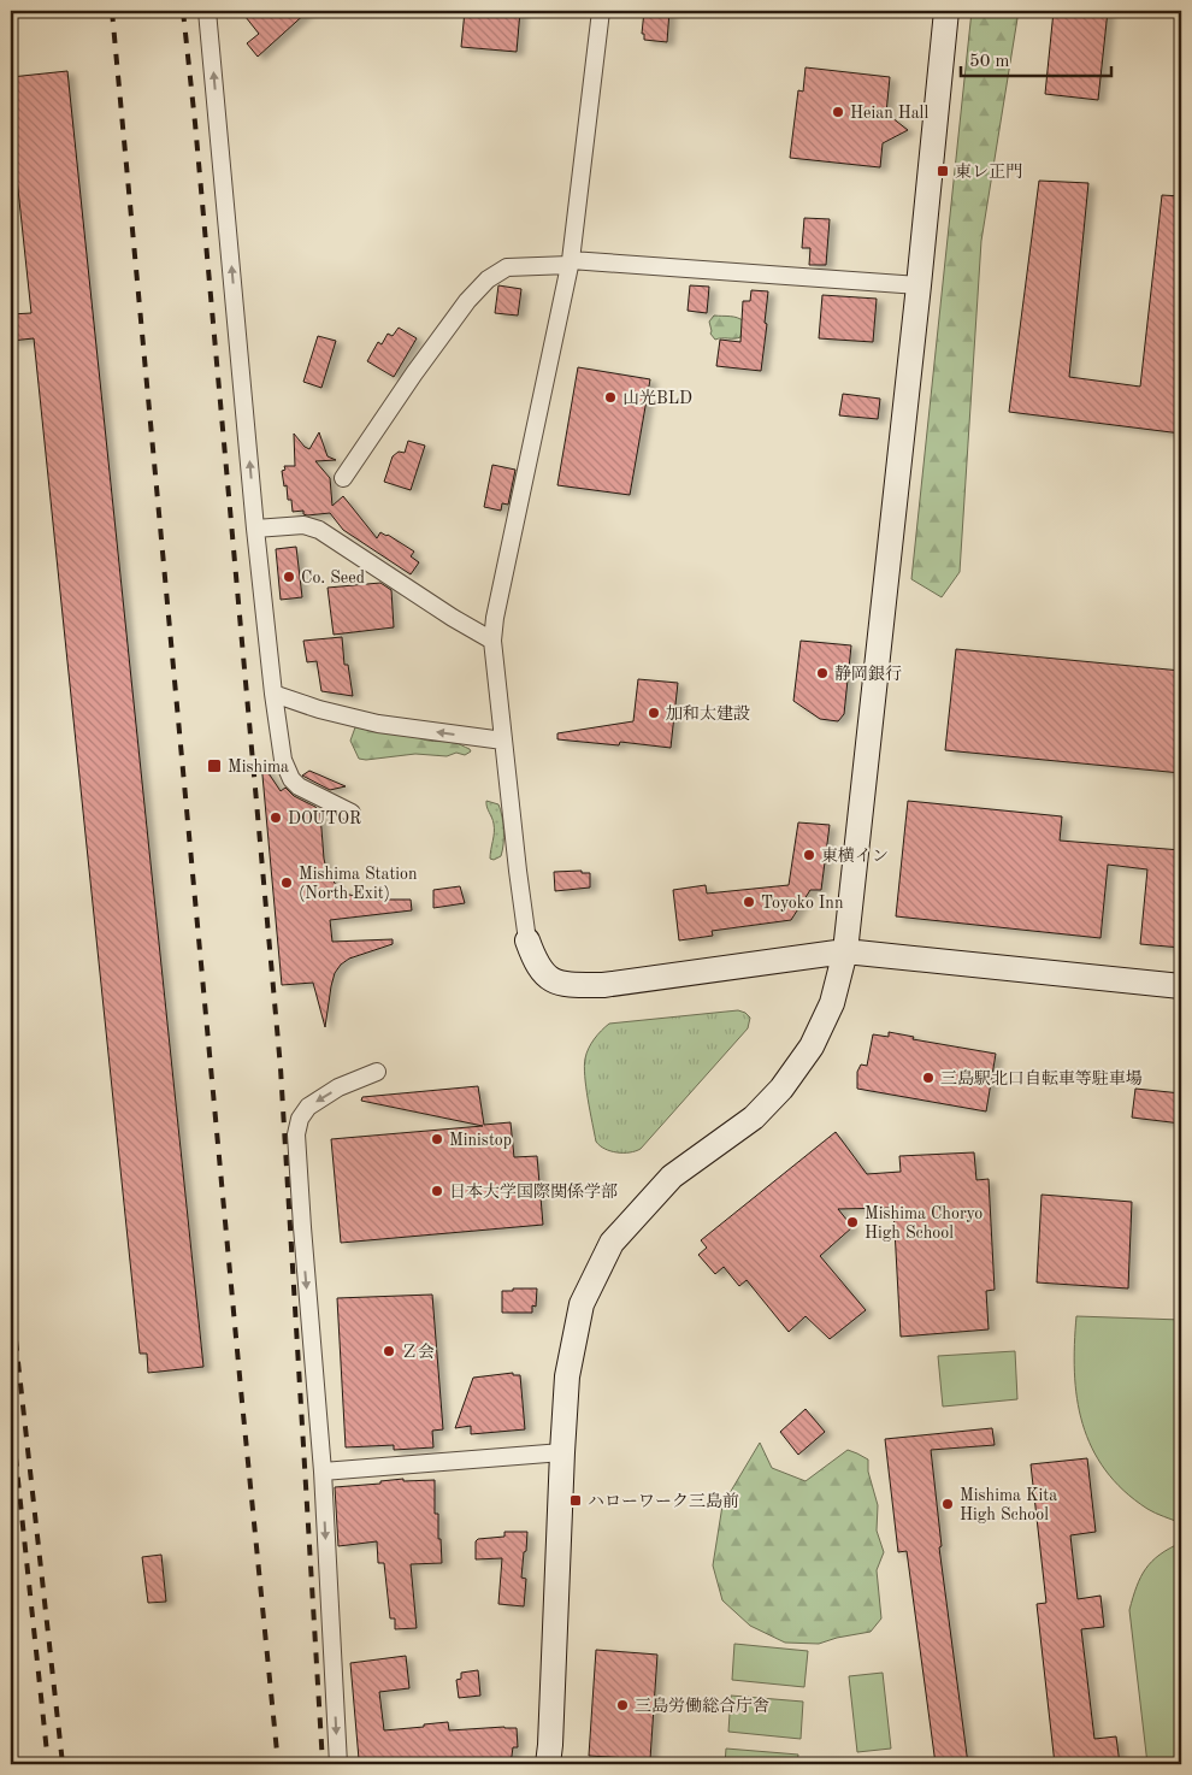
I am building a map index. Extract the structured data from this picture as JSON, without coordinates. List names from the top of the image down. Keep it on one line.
{"places":{"other":["Heian Hall","山光BLD","Co. Seed","静岡銀行","加和太建設","DOUTOR","東横イン","Mishima Station (North Exit)","Toyoko Inn","三島駅北口自転車等駐車場","Ministop","日本大学国際関係学部","Mishima Choryo High School","Ｚ会","Mishima Kita High School","三島労働総合庁舎"],"transit":["東レ正門","Mishima","ハローワーク三島前"]},"scale_bar":"50 m"}
